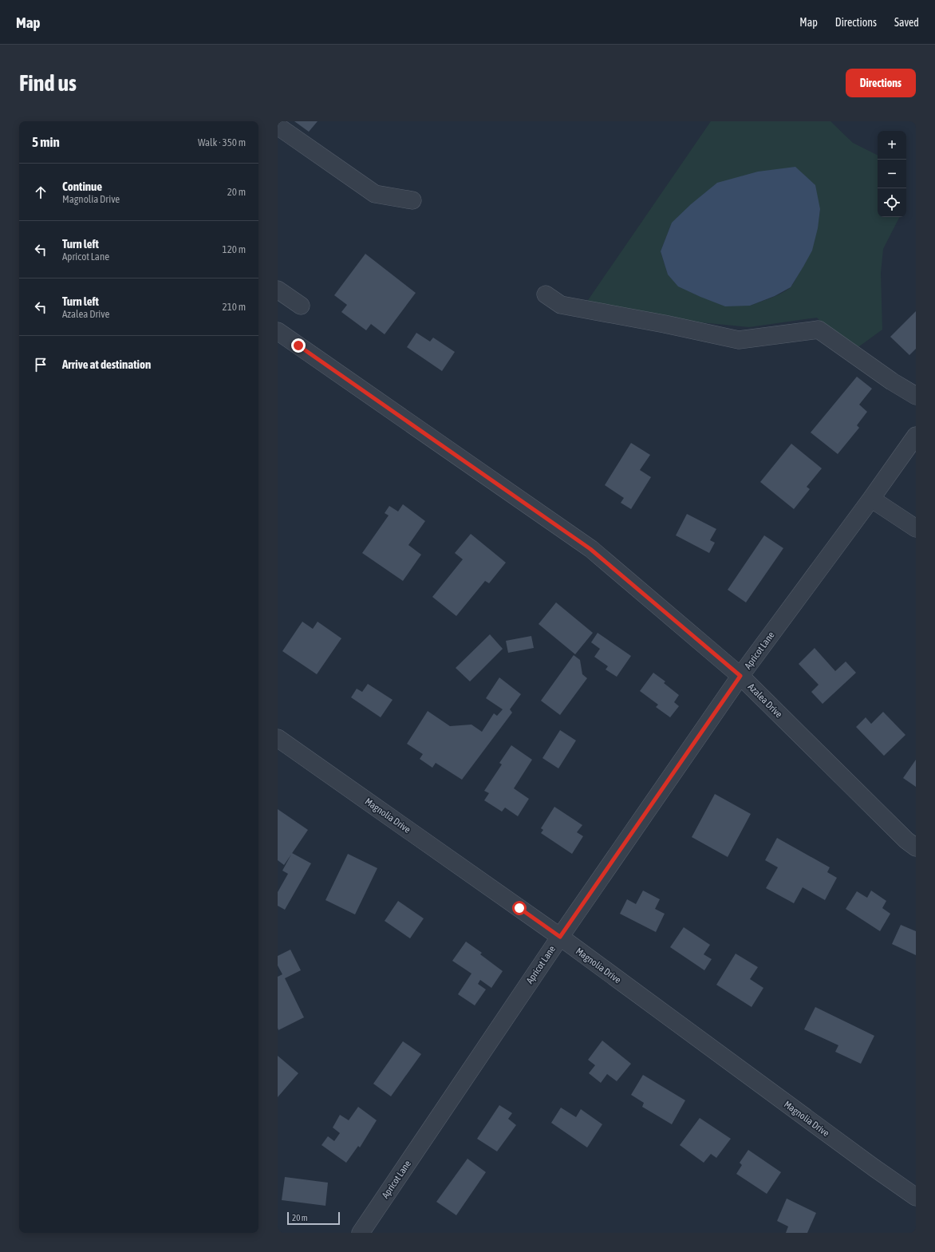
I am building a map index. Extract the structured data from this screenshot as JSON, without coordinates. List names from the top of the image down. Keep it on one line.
{"streets":{"street":["Apricot Lane","Azalea Drive","Magnolia Drive"]},"crossings":[["Apricot Lane","Azalea Drive"],["Apricot Lane","Magnolia Drive"]],"scale_bar":"20 m","page":{"header":"Map","nav":["Map","Directions","Saved"],"buttons":"Directions","title":"Find us","heading":["5 min","Walk · 350 m"],"map_buttons":["+","−"],"list":[["Continue","Magnolia Drive","20 m"],["Turn left","Apricot Lane","120 m"],["Turn left","Azalea Drive","210 m"],"Arrive at destination"],"scale":"20 m"}}
